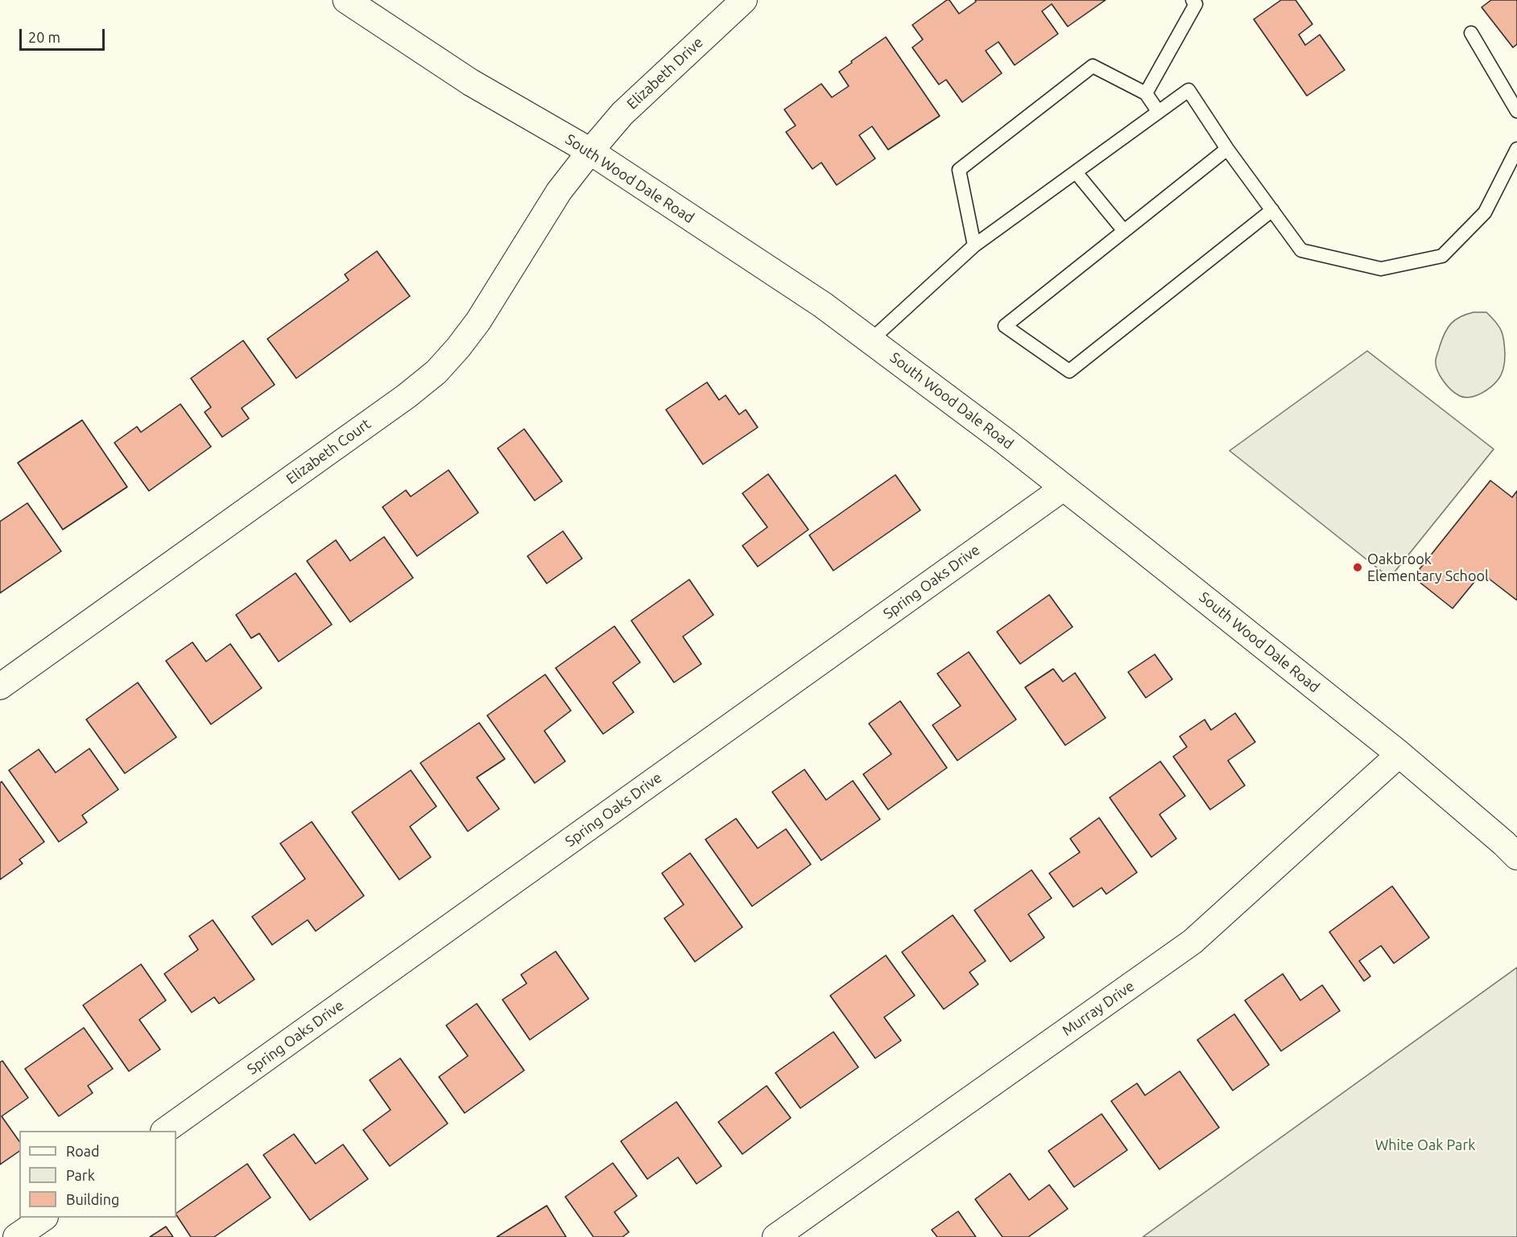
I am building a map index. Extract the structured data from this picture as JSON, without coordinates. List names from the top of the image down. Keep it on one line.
{"streets":{"main road":["South Wood Dale Road"],"street":["Elizabeth Drive","Elizabeth Court","Spring Oaks Drive","Murray Drive"]},"crossings":[["Elizabeth Drive","South Wood Dale Road"],["Elizabeth Drive","Elizabeth Court"],["South Wood Dale Road","Elizabeth Court"],["South Wood Dale Road","Spring Oaks Drive"],["South Wood Dale Road","Murray Drive"]],"parks":["White Oak Park"],"places":["Oakbrook Elementary School"],"legend":["Road","Park","Building"],"scale_bar":"20 m"}
